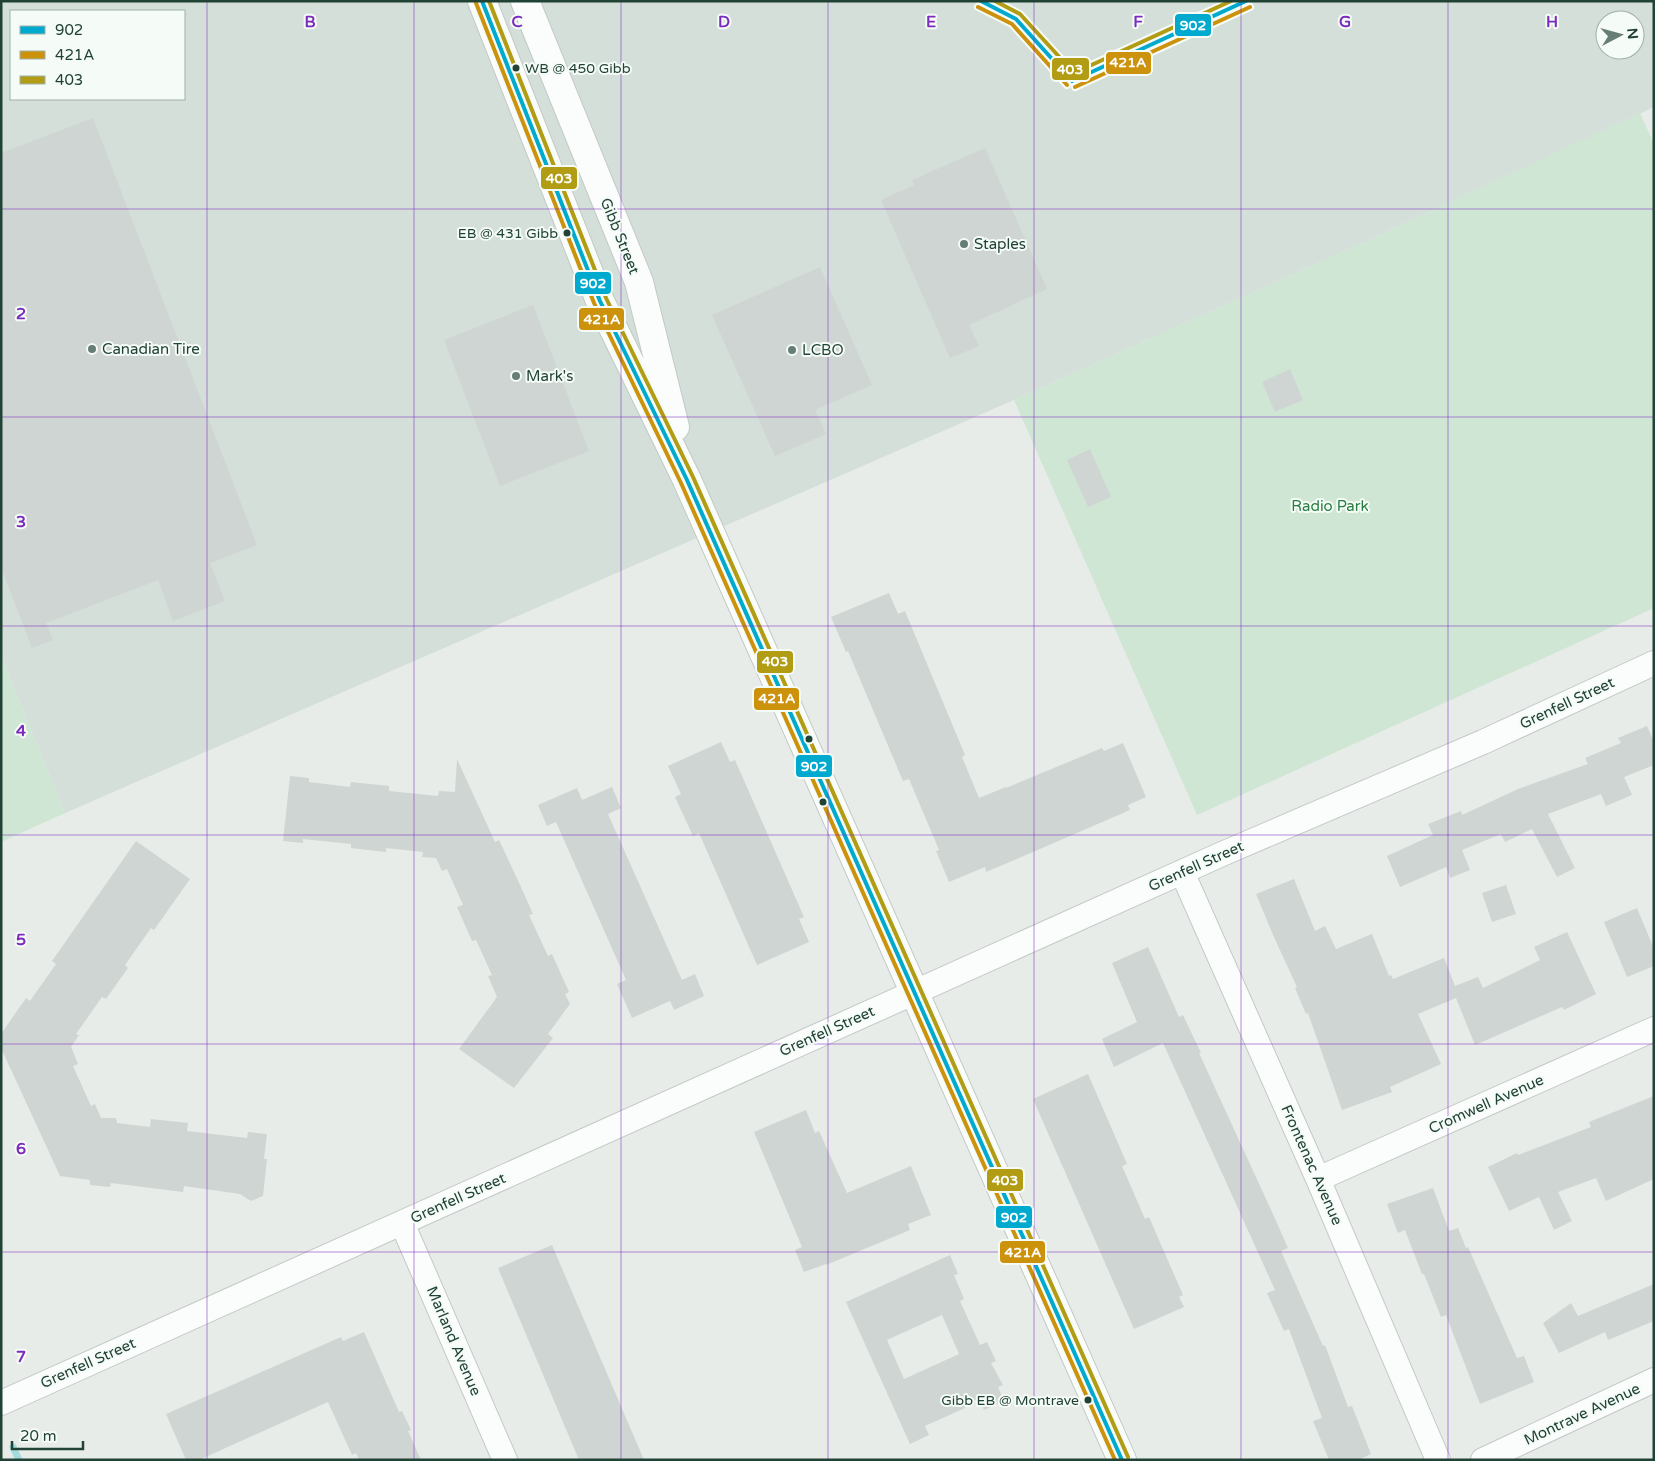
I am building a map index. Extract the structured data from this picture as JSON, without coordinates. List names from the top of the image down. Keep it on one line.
{"streets":{"main road":["Gibb Street"],"street":["Grenfell Street","Cromwell Avenue","Frontenac Avenue","Marland Avenue","Montrave Avenue"]},"crossings":[["Gibb Street","Grenfell Street"],["Grenfell Street","Frontenac Avenue"],["Grenfell Street","Marland Avenue"],["Cromwell Avenue","Frontenac Avenue"]],"parks":["Radio Park"],"places":["WB @ 450 Gibb","EB @ 431 Gibb","Staples","Canadian Tire","LCBO","Mark's","Gibb EB @ Montrave"],"lines":["transit line 902","transit line 403","transit line 421A"],"legend":["902","421A","403"],"scale_bar":"20 m","north":"right","grid":{"columns":["B","C","D","E","F","G","H"],"rows":["2","3","4","5","6","7"]}}
